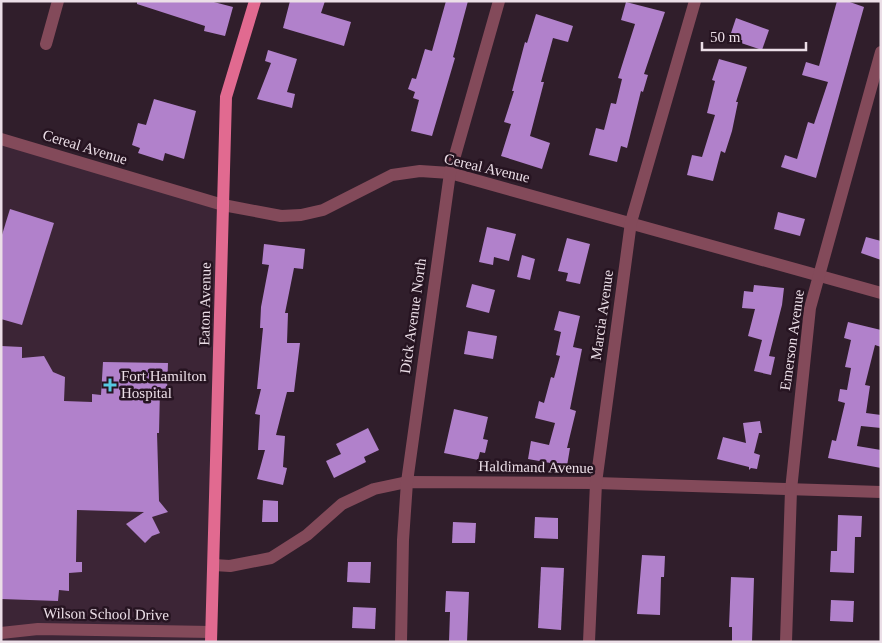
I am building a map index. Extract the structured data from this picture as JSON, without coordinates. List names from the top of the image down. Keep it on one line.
{"streets":{"main road":["Eaton Avenue"],"street":["Cereal Avenue","Marcia Avenue","Dick Avenue North","Emerson Avenue","Haldimand Avenue","Wilson School Drive"]},"crossings":[["Cereal Avenue","Eaton Avenue"],["Cereal Avenue","Marcia Avenue"],["Cereal Avenue","Dick Avenue North"],["Cereal Avenue","Emerson Avenue"],["Eaton Avenue","Haldimand Avenue"],["Eaton Avenue","Wilson School Drive"],["Marcia Avenue","Haldimand Avenue"],["Dick Avenue North","Haldimand Avenue"],["Emerson Avenue","Haldimand Avenue"]],"places":{"health":["Fort Hamilton Hospital"]},"scale_bar":"50 m"}
